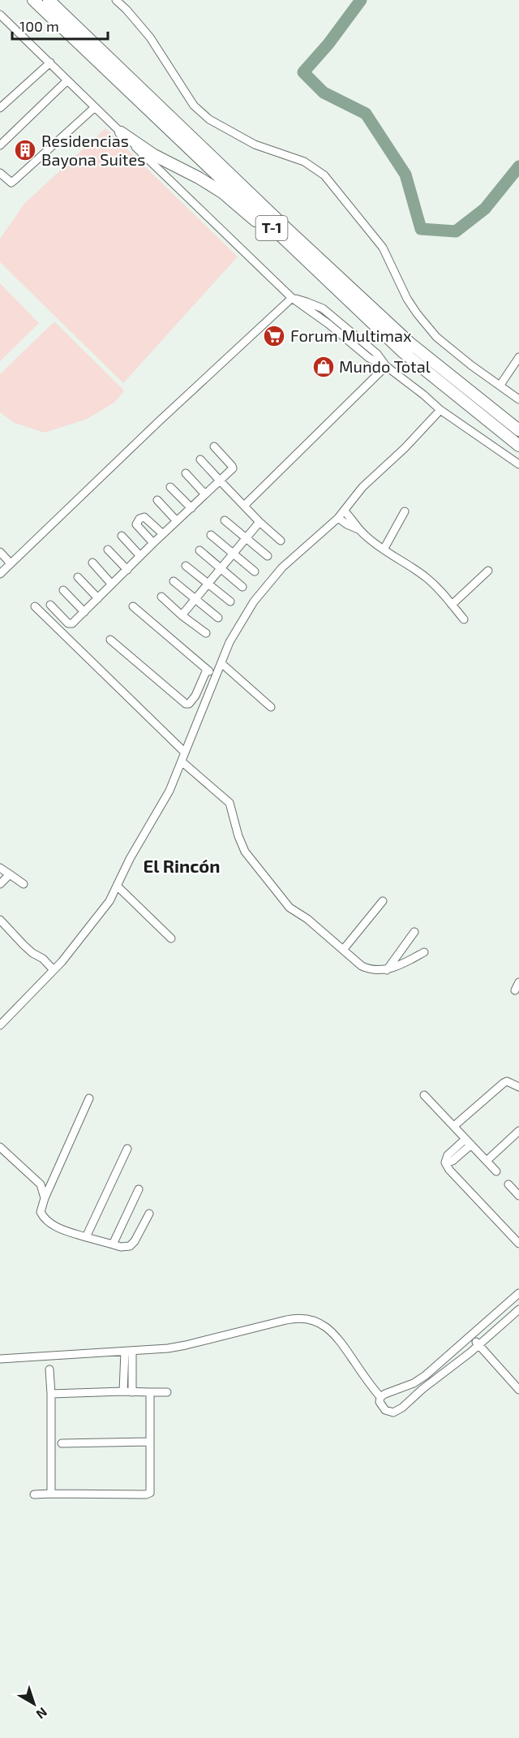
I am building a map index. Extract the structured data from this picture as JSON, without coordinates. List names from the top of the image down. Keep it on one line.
{"streets":{"highway":["T-1"]},"districts":["El Rincón"],"places":{"building":["Residencias Bayona Suites"],"supermarket":["Forum Multimax"],"shop":["Mundo Total"]},"scale_bar":"100 m","north":"bottom right"}
